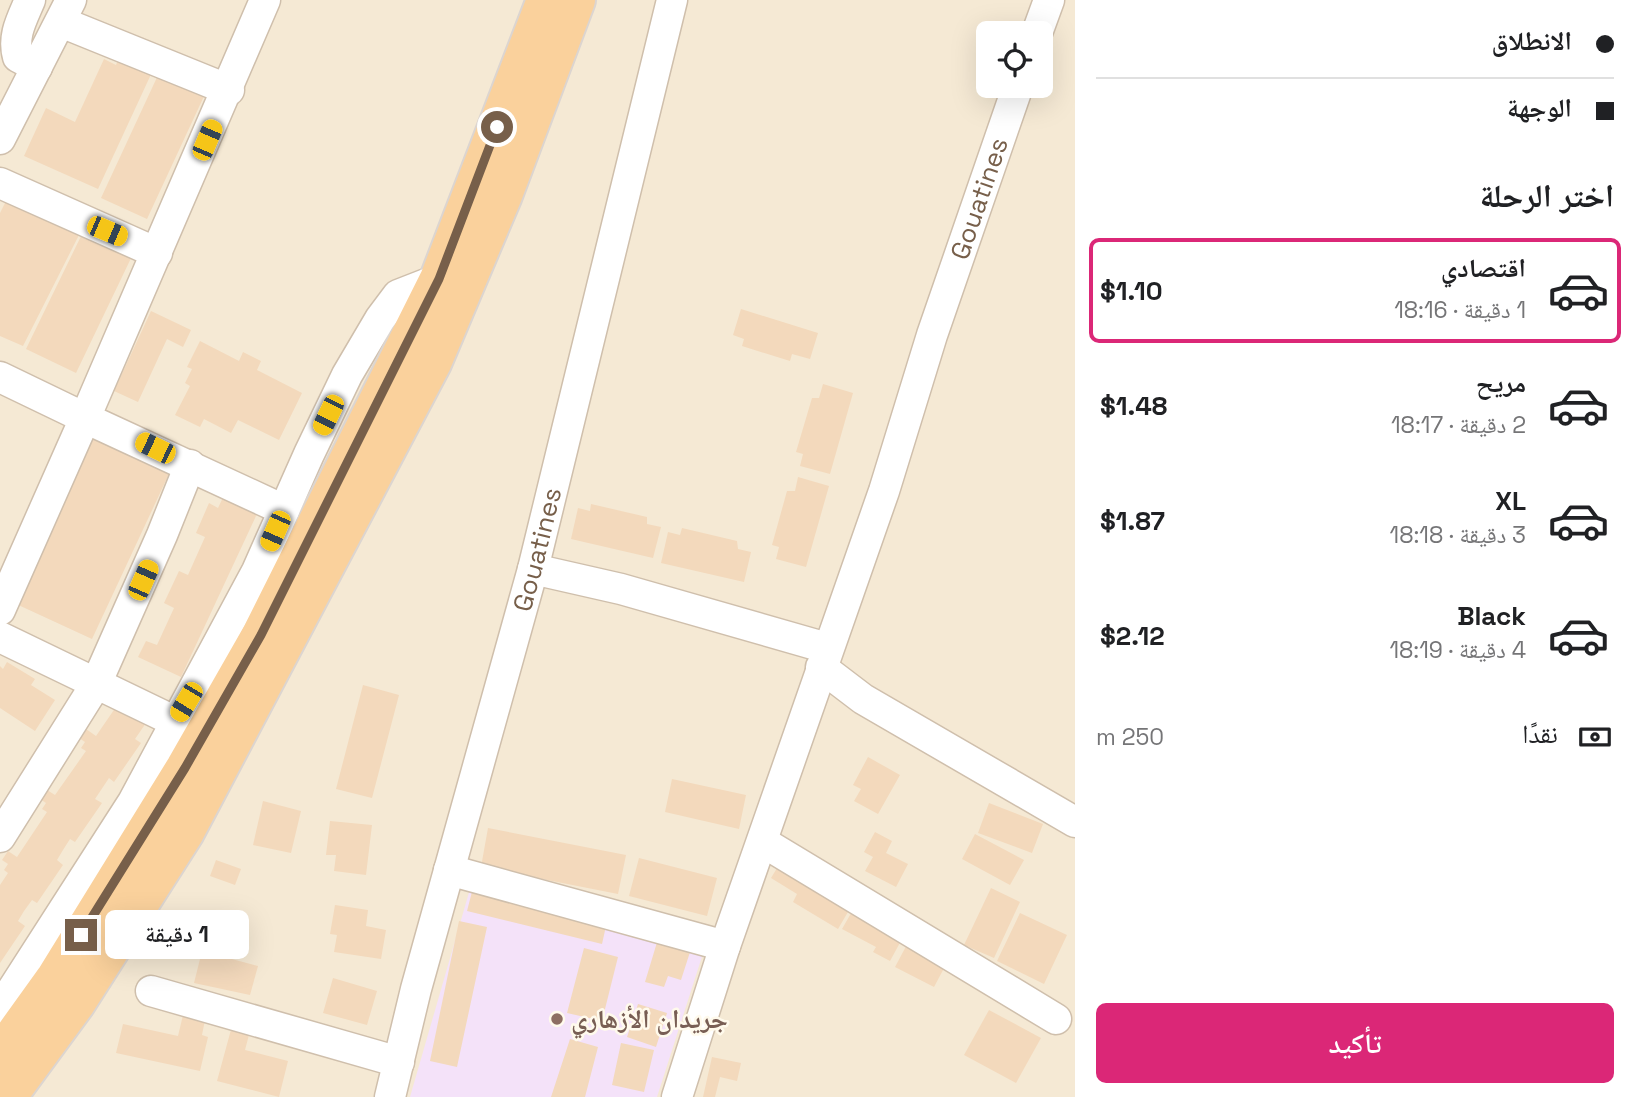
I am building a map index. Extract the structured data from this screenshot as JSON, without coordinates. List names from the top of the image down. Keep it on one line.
{"streets":{"street":["Gouatines"]},"places":["جريدان الأزهاري"],"page":{"banner":["الانطلاق","الوجهة"],"heading":"اختر الرحلة","list":[{"name":"اقتصادي","note":"1 دقيقة · 18:16","value":"$1.10"},{"name":"مريح","note":"2 دقيقة · 18:17","value":"$1.48"},{"name":"XL","note":"3 دقيقة · 18:18","value":"$1.87"},{"name":"Black","note":"4 دقيقة · 18:19","value":"$2.12"}],"pay":["نقدًا","250 m"],"bubble":"1 دقيقة","buttons":"تأكيد"}}
